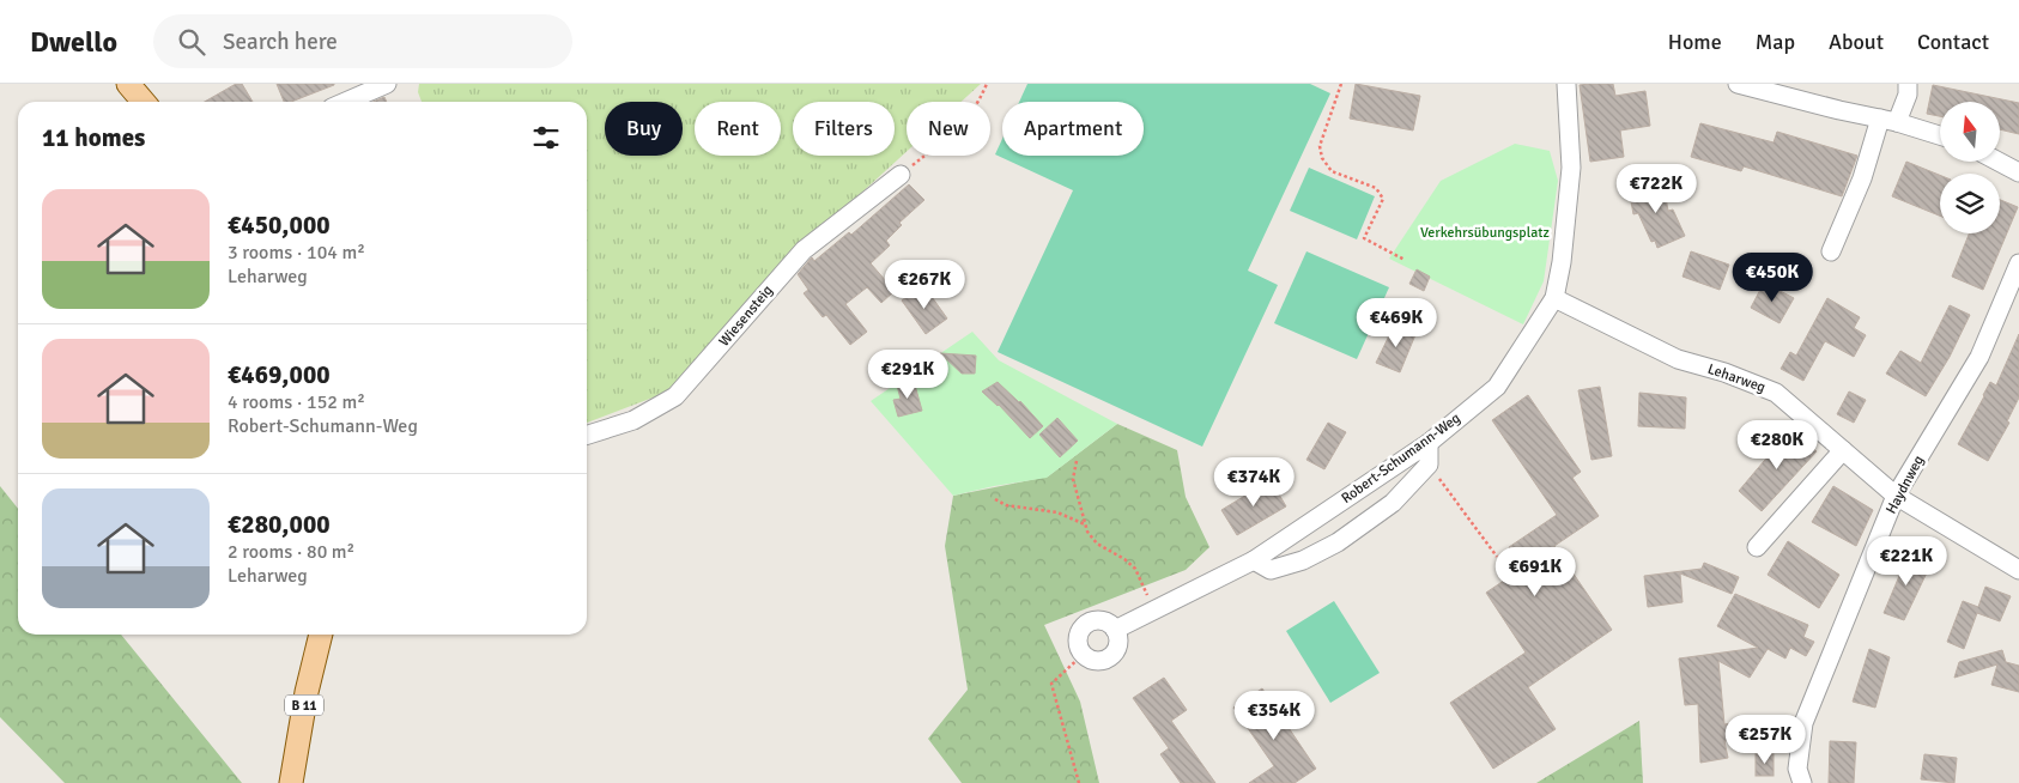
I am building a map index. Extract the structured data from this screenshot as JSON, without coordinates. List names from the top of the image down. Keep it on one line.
{"streets":{"main road":["B 11"],"street":["Wiesensteig","Leharweg","Robert-Schumann-Weg","Haydnweg"]},"crossings":[["Leharweg","Robert-Schumann-Weg"],["Leharweg","Haydnweg"]],"parks":["Verkehrsübungsplatz"],"north":"top","page":{"header":"Dwello","search":"Search here","nav":["Home","Map","About","Contact"],"chip":["Buy","Rent","Filters","New","Apartment"],"heading":"11 homes","price":["€722K","€450K","€267K","€469K","€291K","€280K","€374K","€221K","€691K","€354K","€257K"],"list":[{"name":"€450,000","note":"3 rooms · 104 m² · Leharweg"},{"name":"€469,000","note":"4 rooms · 152 m² · Robert-Schumann-Weg"},{"name":"€280,000","note":"2 rooms · 80 m² · Leharweg"}]}}
